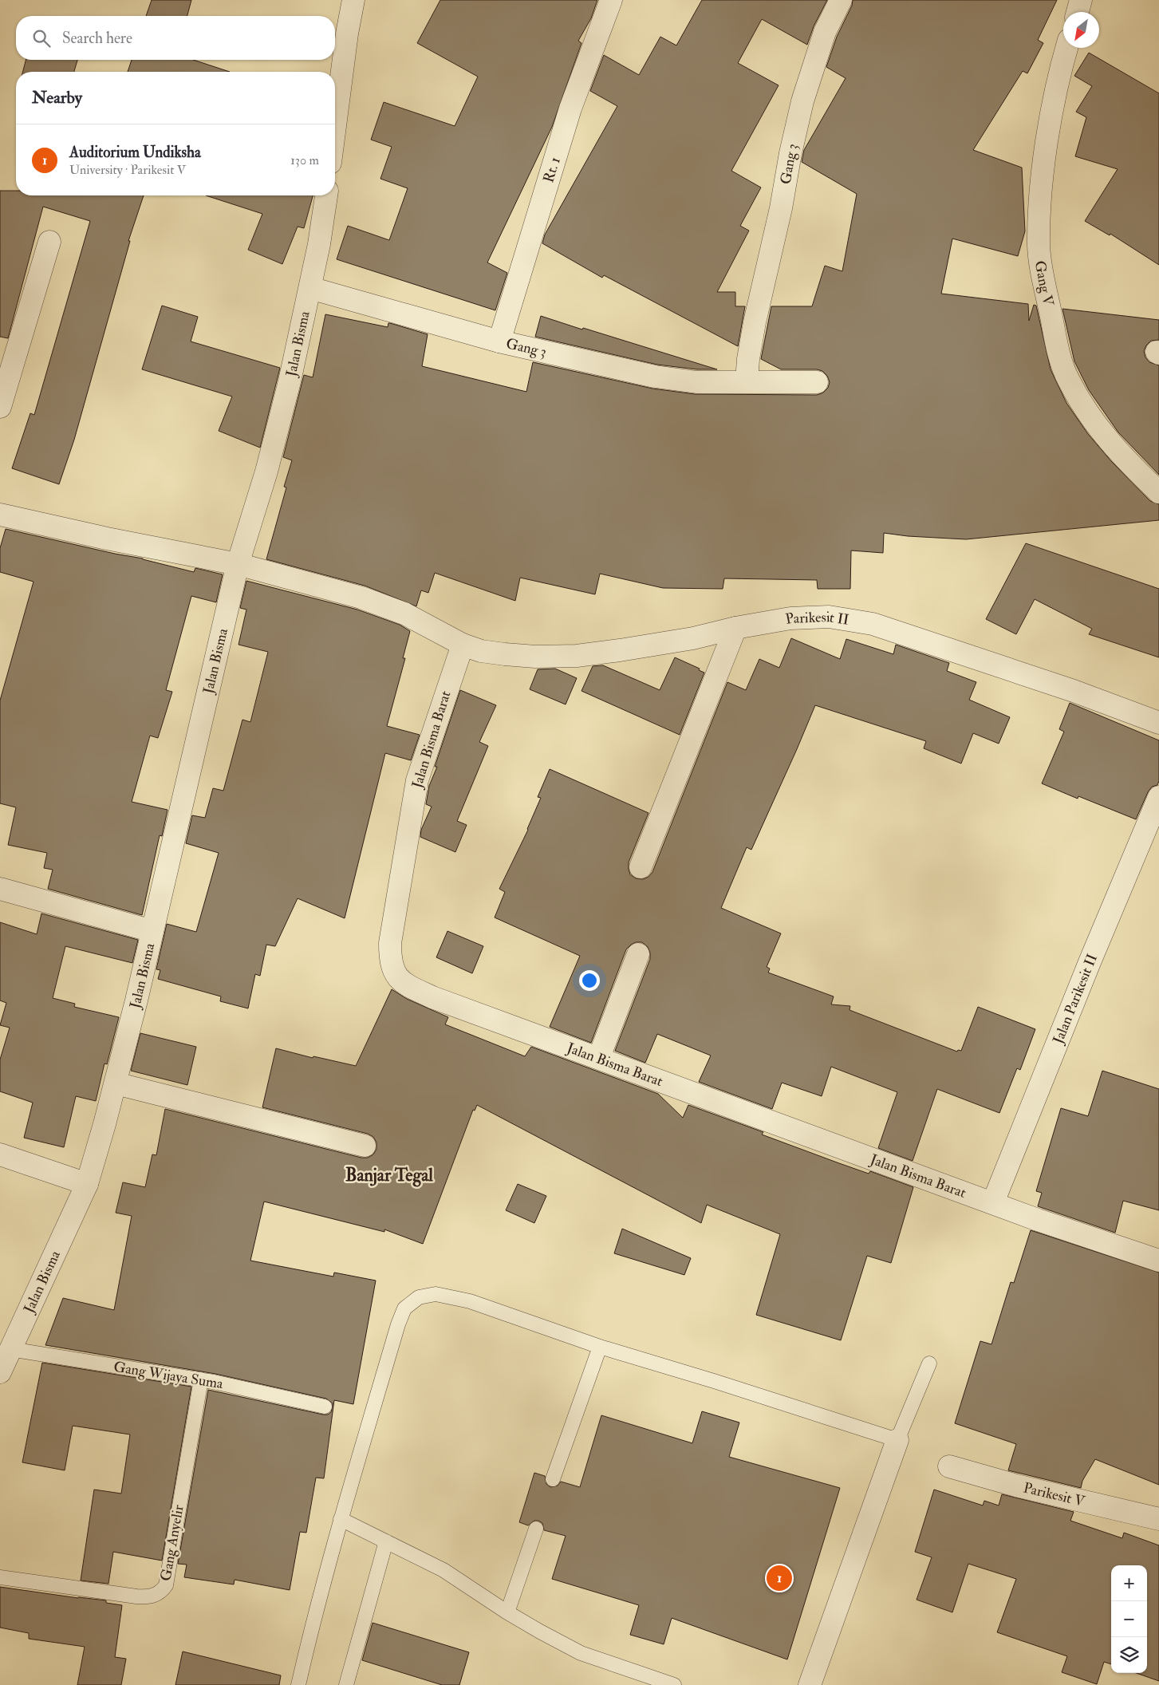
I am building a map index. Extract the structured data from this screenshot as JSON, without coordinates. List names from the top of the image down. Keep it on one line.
{"streets":{"street":["Gang 3","Rt. 1","Gang V","Jalan Bisma","Parikesit II","Jalan Bisma Barat","Jalan Parikesit II","Parikesit V"],"lane":["Gang Wijaya Suma","Gang Anyelir"]},"crossings":[["Gang 3","Rt. 1"],["Gang 3","Jalan Bisma"],["Jalan Bisma","Gang Wijaya Suma"],["Parikesit II","Jalan Bisma Barat"],["Jalan Bisma Barat","Jalan Parikesit II"],["Gang Wijaya Suma","Gang Anyelir"]],"districts":["Banjar Tegal"],"north":"bottom left","page":{"search":"Search here","heading":"Nearby","list":[{"mark":"1","name":"Auditorium Undiksha","note":"University · Parikesit V","value":"130 m"}],"pins":"1","map_buttons":["+","−"]}}
